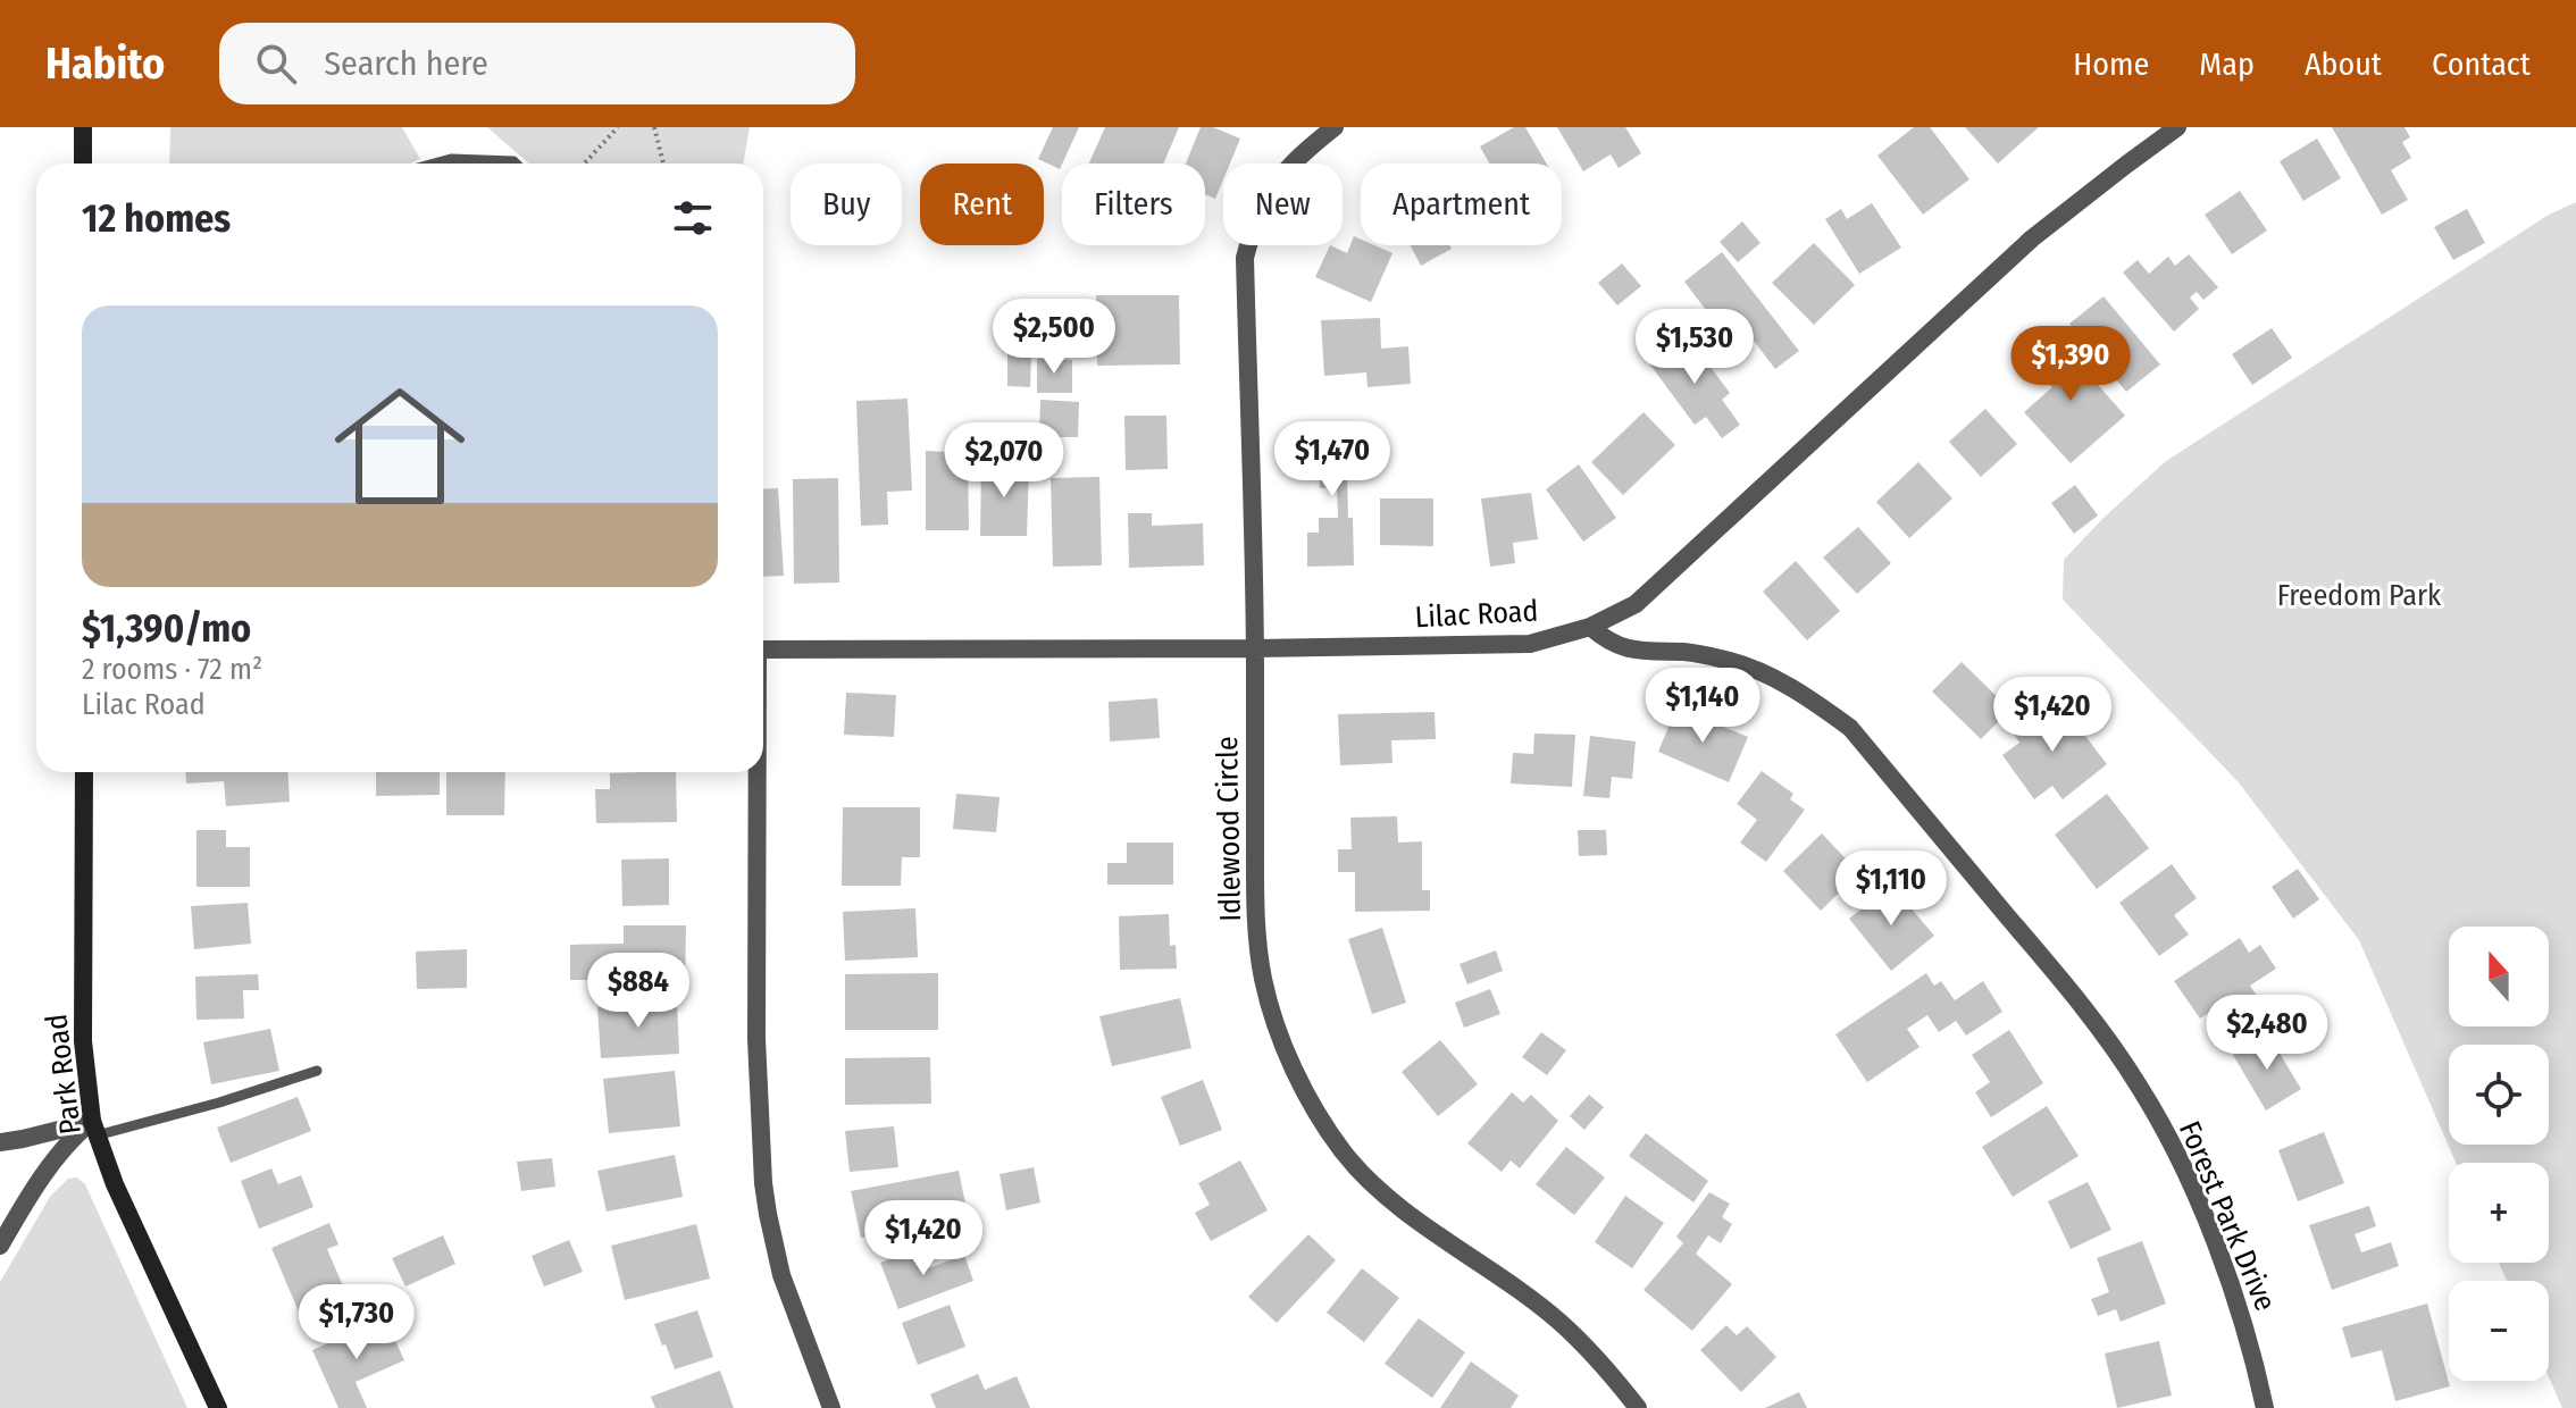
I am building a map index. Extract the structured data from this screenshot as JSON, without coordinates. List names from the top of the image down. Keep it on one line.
{"streets":{"main road":["Park Road"],"street":["Lilac Road","Idlewood Circle","Forest Park Drive"]},"crossings":[["Lilac Road","Idlewood Circle"],["Lilac Road","Forest Park Drive"]],"parks":["Freedom Park"],"north":"top","page":{"header":"Habito","search":"Search here","nav":["Home","Map","About","Contact"],"chip":["Buy","Rent","Filters","New","Apartment"],"heading":"12 homes","list":[{"name":"$1,390/mo","note":"2 rooms · 72 m² · Lilac Road"}],"price":["$2,500","$1,530","$1,390","$1,470","$2,070","$1,140","$1,420","$1,110","$884","$2,480","$1,420","$1,730"],"map_buttons":["+","−"]}}
